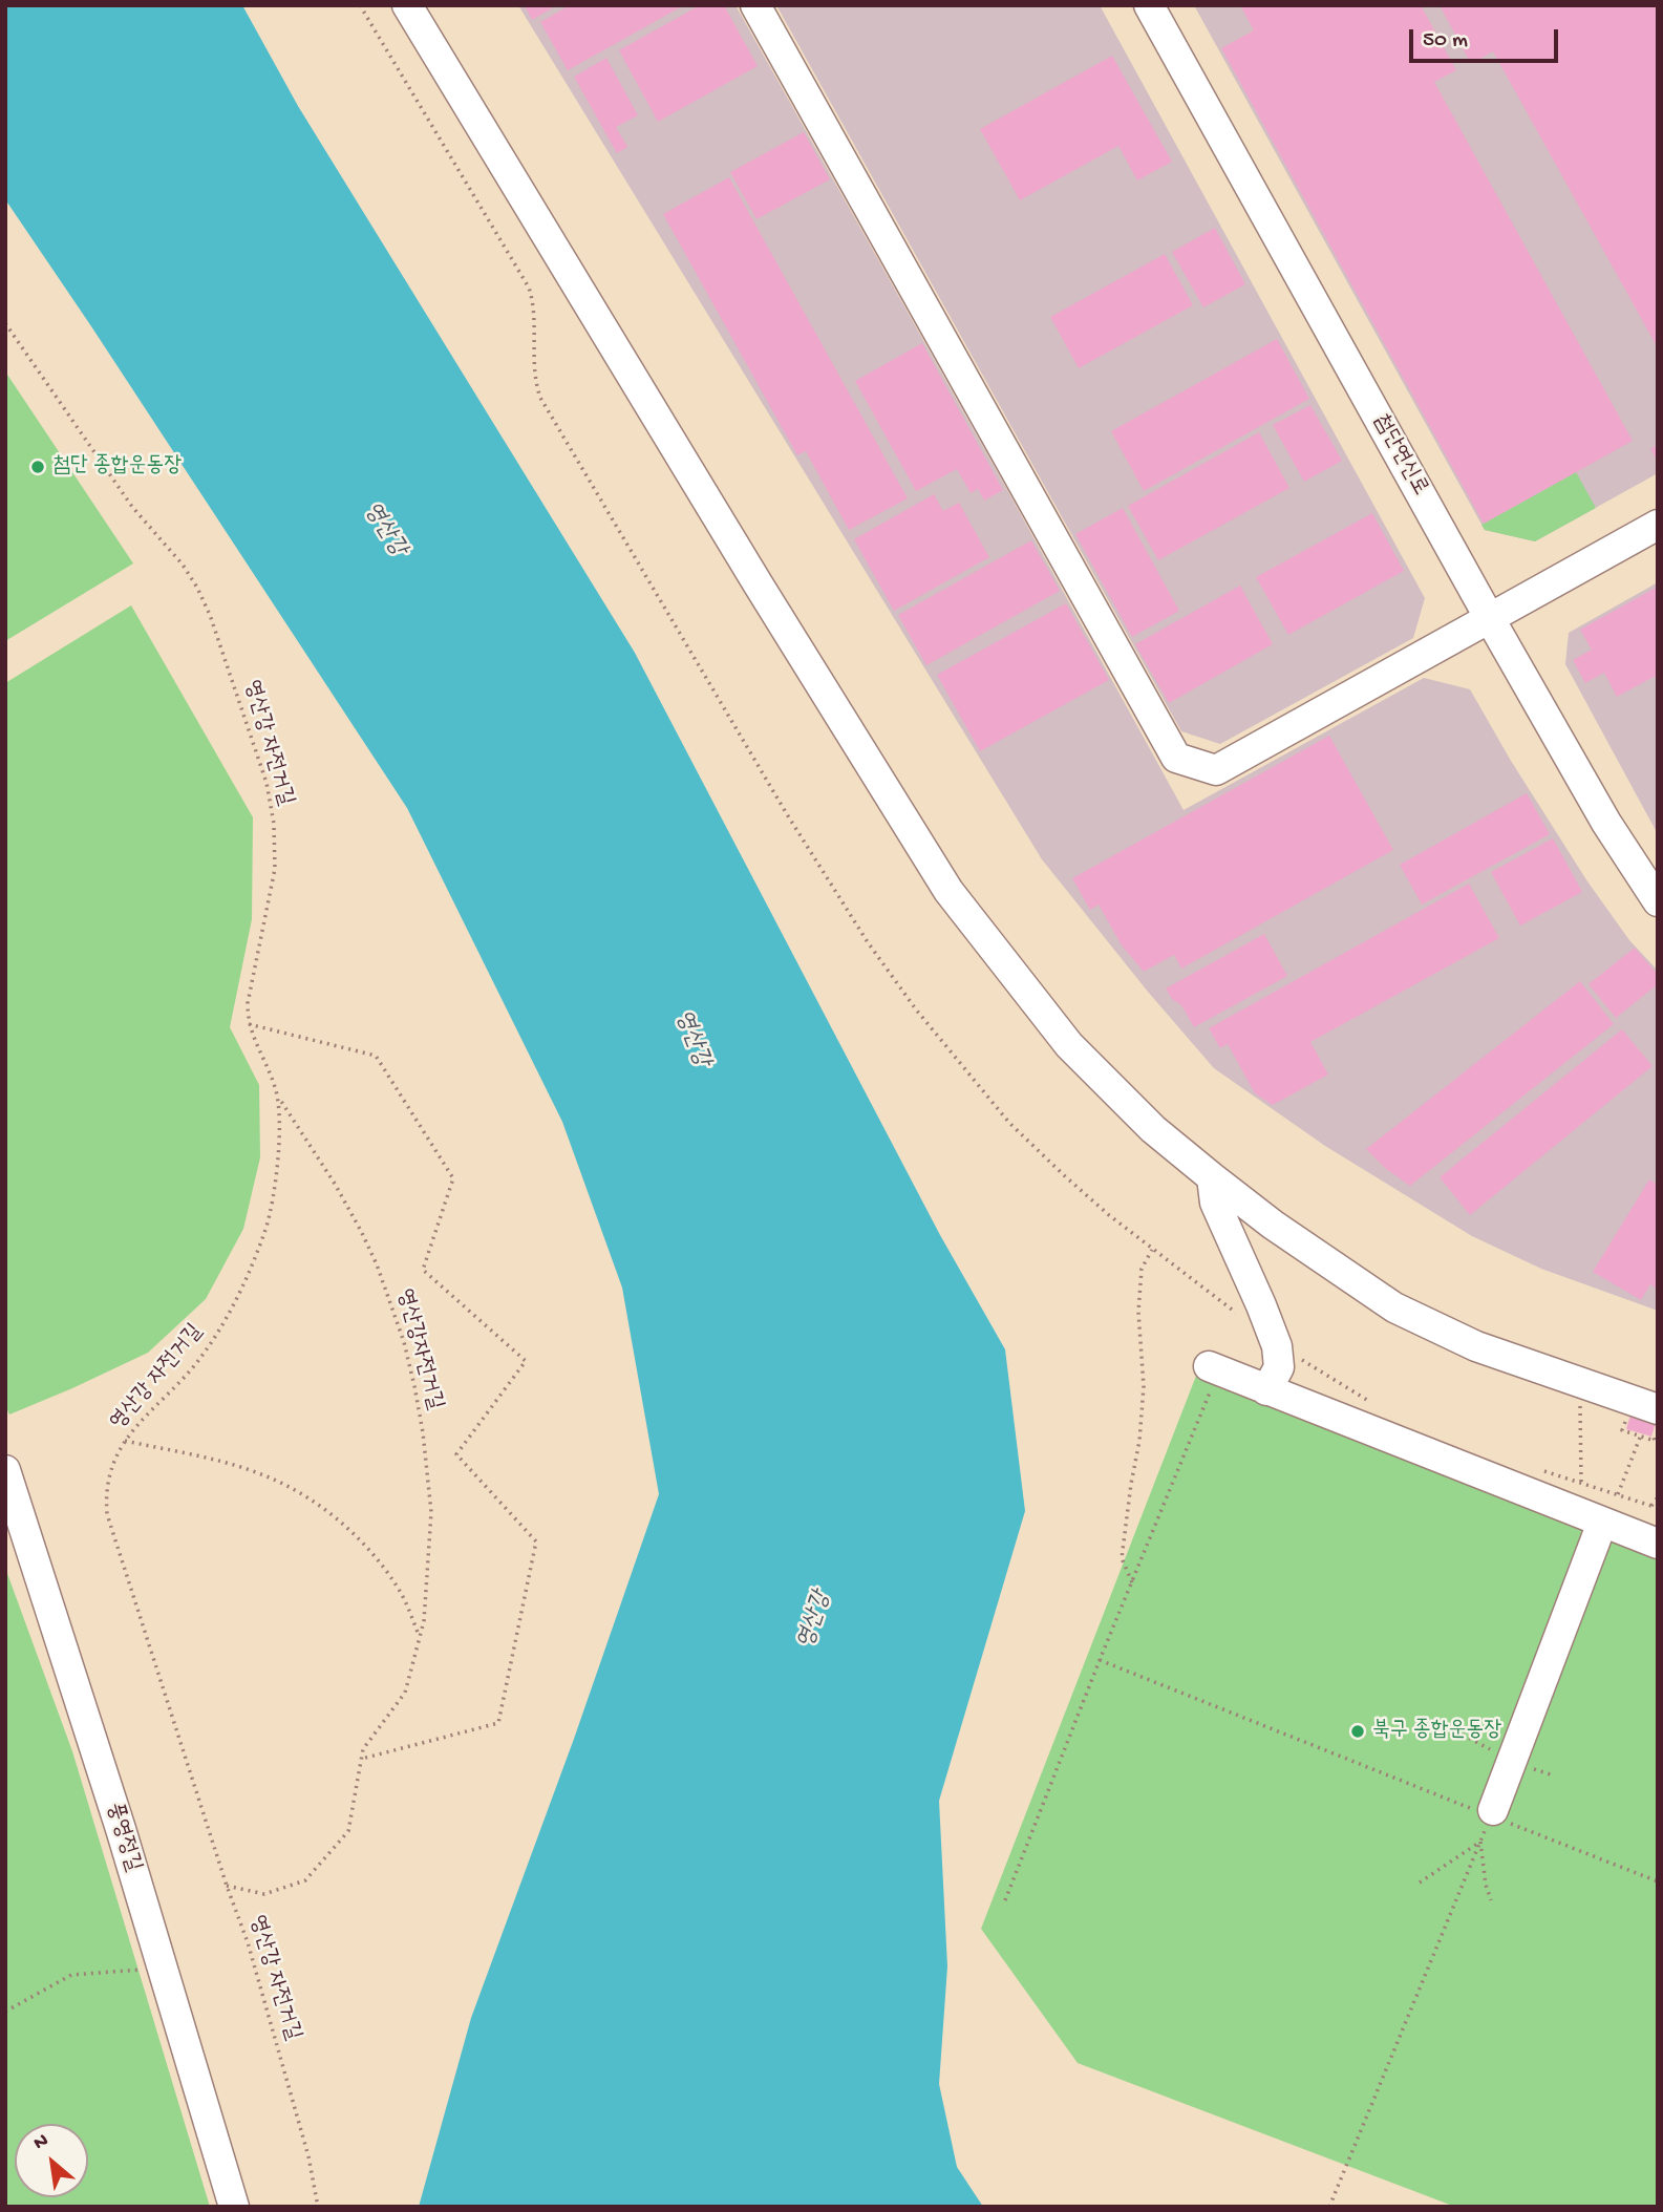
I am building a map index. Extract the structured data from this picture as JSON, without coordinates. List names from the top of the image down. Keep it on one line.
{"streets":{"street":["첨단연신로","풍영정길"],"path":["영산강 자전거길","영산강자전거길"]},"crossings":[["영산강 자전거길","영산강자전거길"]],"water":["영산강"],"places":["첨단 종합운동장","북구 종합운동장"],"scale_bar":"50 m","north":"top left"}
